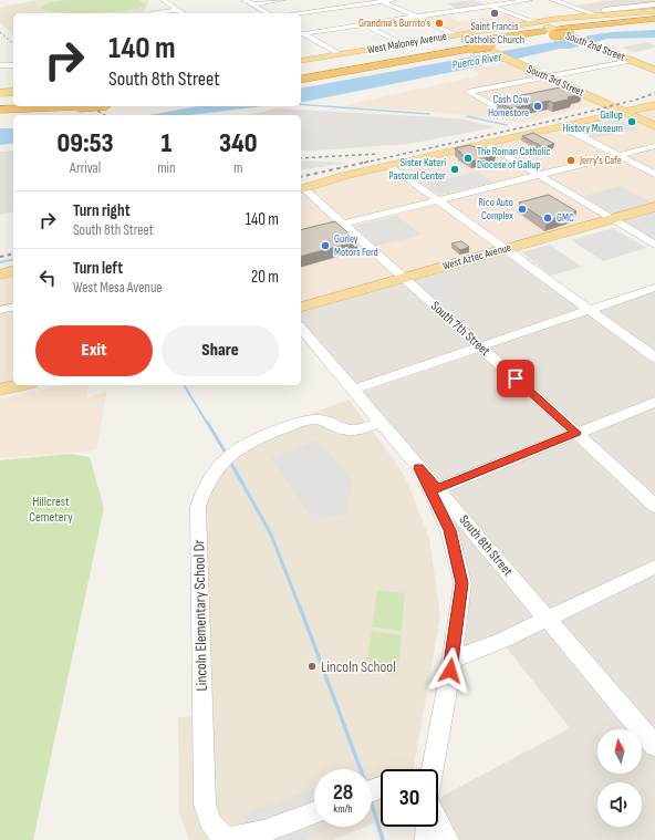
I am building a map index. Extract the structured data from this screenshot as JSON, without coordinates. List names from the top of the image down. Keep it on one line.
{"streets":{"main road":["West Maloney Avenue","South 2nd Street","South 3rd Street","West Aztec Avenue"],"street":["South 7th Street","South 8th Street","Lincoln Elementary School Dr"]},"crossings":[["West Maloney Avenue","South 2nd Street"],["West Maloney Avenue","South 3rd Street"],["West Aztec Avenue","South 7th Street"],["South 8th Street","Lincoln Elementary School Dr"]],"water":["Puerco River"],"parks":["Hillcrest Cemetery"],"places":["Saint Francis Catholic Church","Grandma’s Burrito’s","Cash Cow Homestore","Gallup History Museum","The Roman Catholic Diocese of Gallup","Jerry's Cafe","Sister Kateri Pastoral Center","Rico Auto Complex","GMC","Gurley Motors Ford","Lincoln School"],"north":"top","page":{"turn":["140 m","South 8th Street"],"eta":["09:53","Arrival","1","min","340","m"],"list":[{"name":"Turn right","note":"South 8th Street","value":"140 m"},{"name":"Turn left","note":"West Mesa Avenue","value":"20 m"}],"buttons":["Exit","Share"],"speed":"28 km/h","limit":"30"}}
